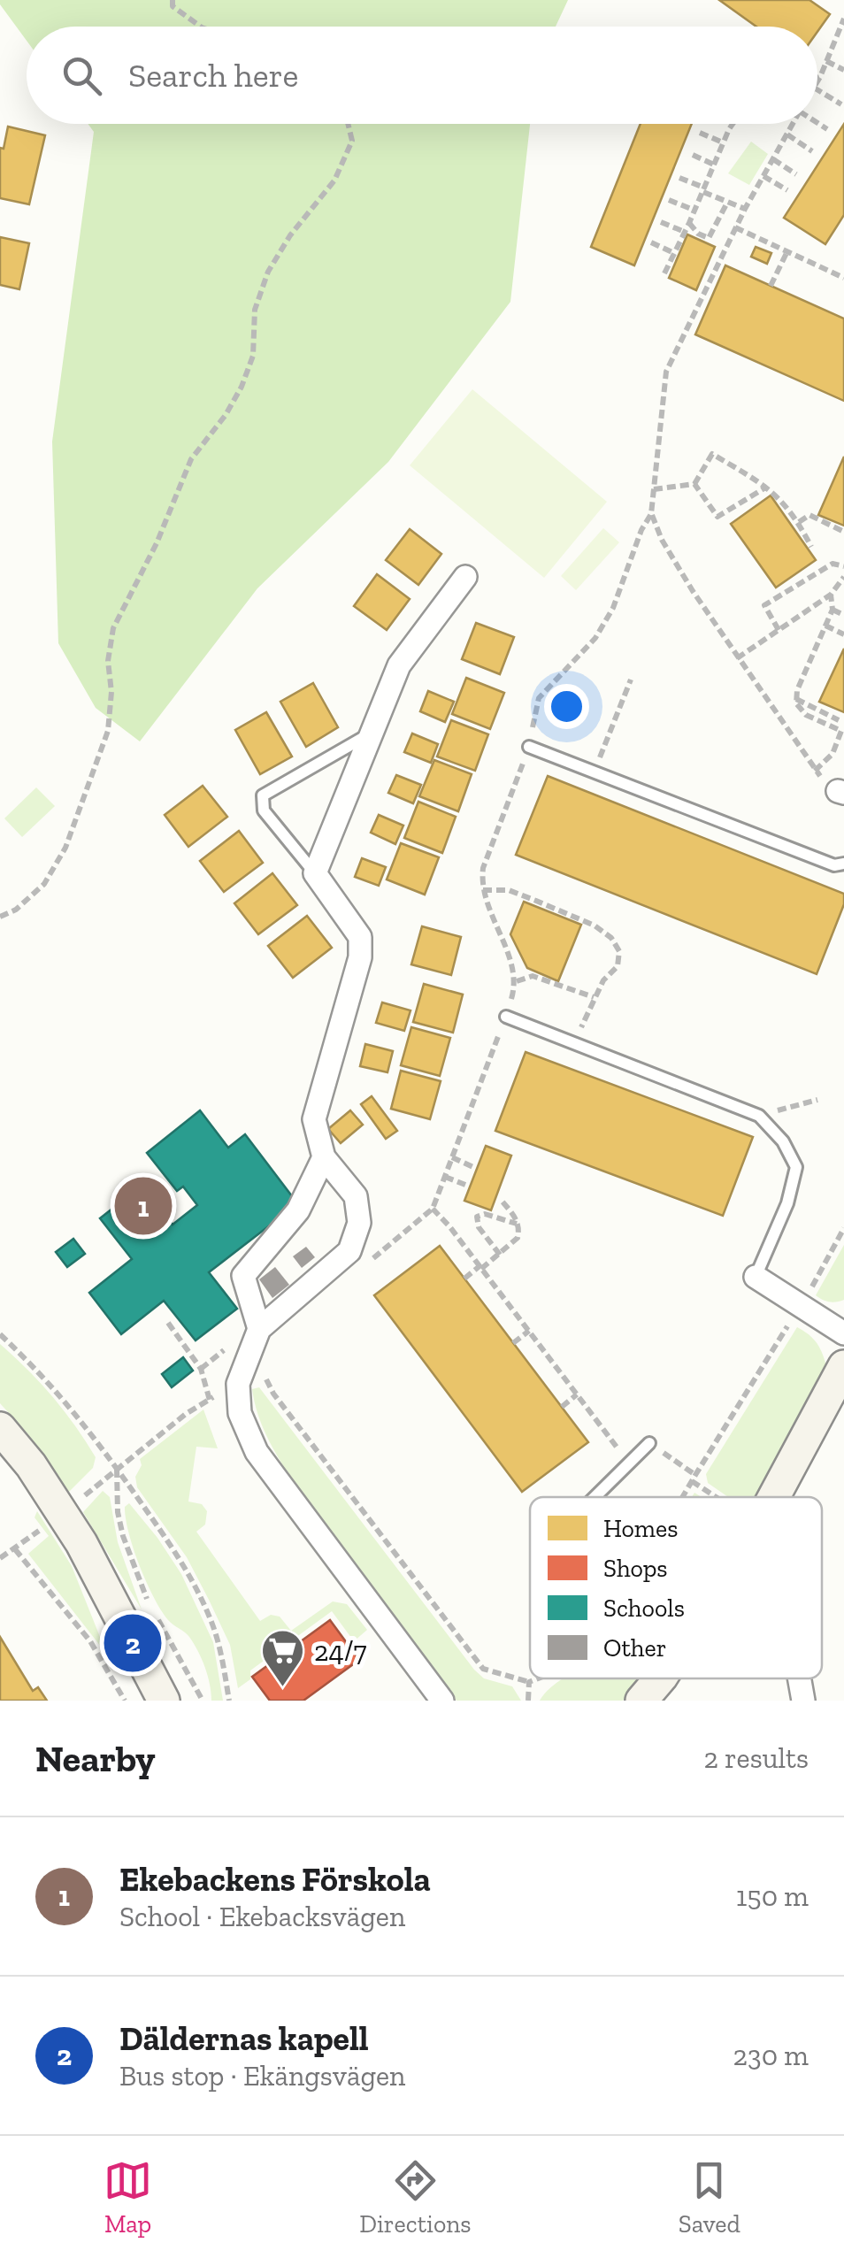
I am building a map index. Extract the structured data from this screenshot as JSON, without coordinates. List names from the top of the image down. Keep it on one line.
{"places":{"supermarket":["24/7"]},"legend":["Homes","Shops","Schools","Other"],"page":{"search":"Search here","pins":["1","2"],"heading":["Nearby","2 results"],"list":[{"mark":"1","name":"Ekebackens Förskola","note":"School · Ekebacksvägen","value":"150 m"},{"mark":"2","name":"Däldernas kapell","note":"Bus stop · Ekängsvägen","value":"230 m"}],"nav":["Map","Directions","Saved"]}}
